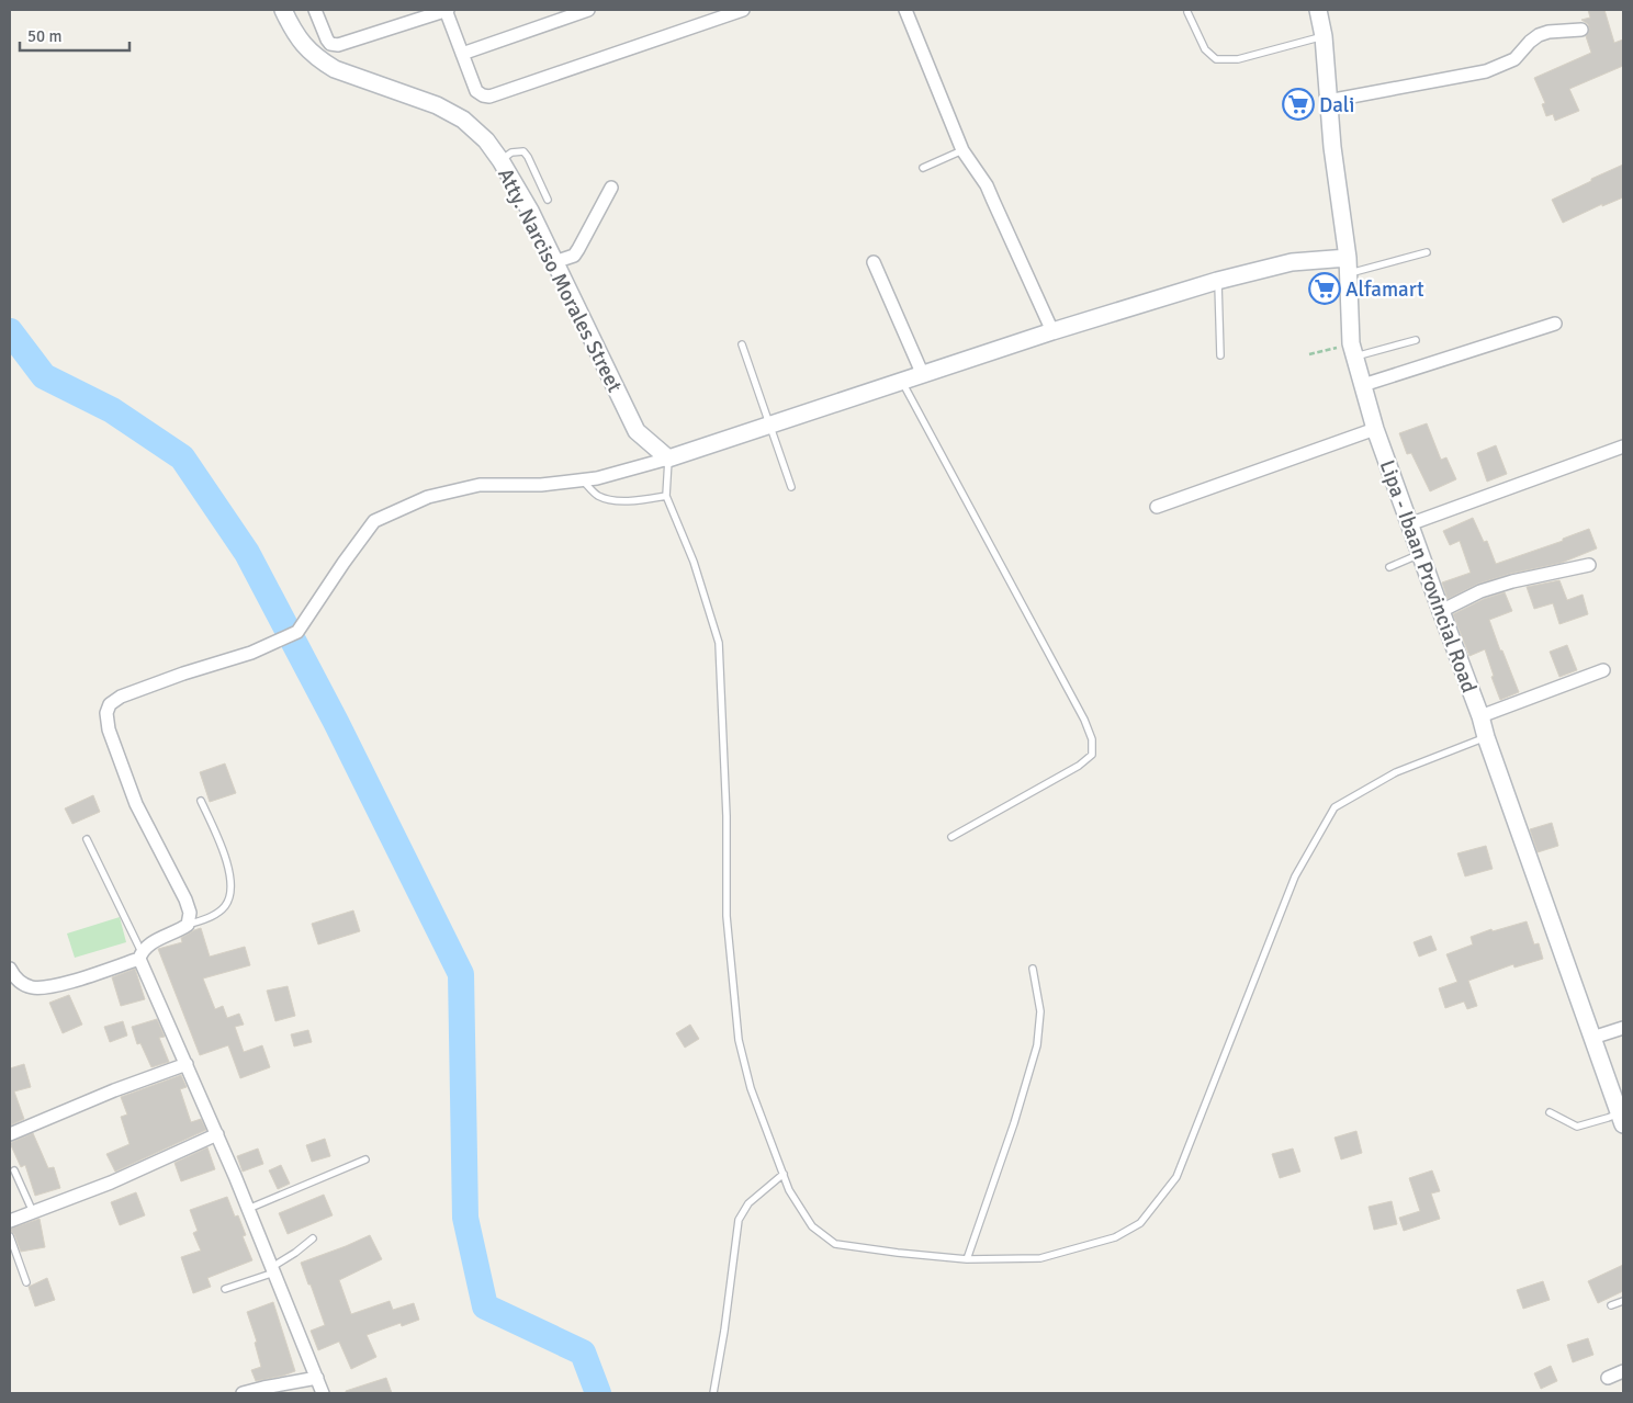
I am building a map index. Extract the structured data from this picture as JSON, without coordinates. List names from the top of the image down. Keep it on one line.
{"streets":{"street":["Atty. Narciso Morales Street","Lipa - Ibaan Provincial Road"]},"places":{"supermarket":["Dali","Alfamart"]},"scale_bar":"50 m"}
